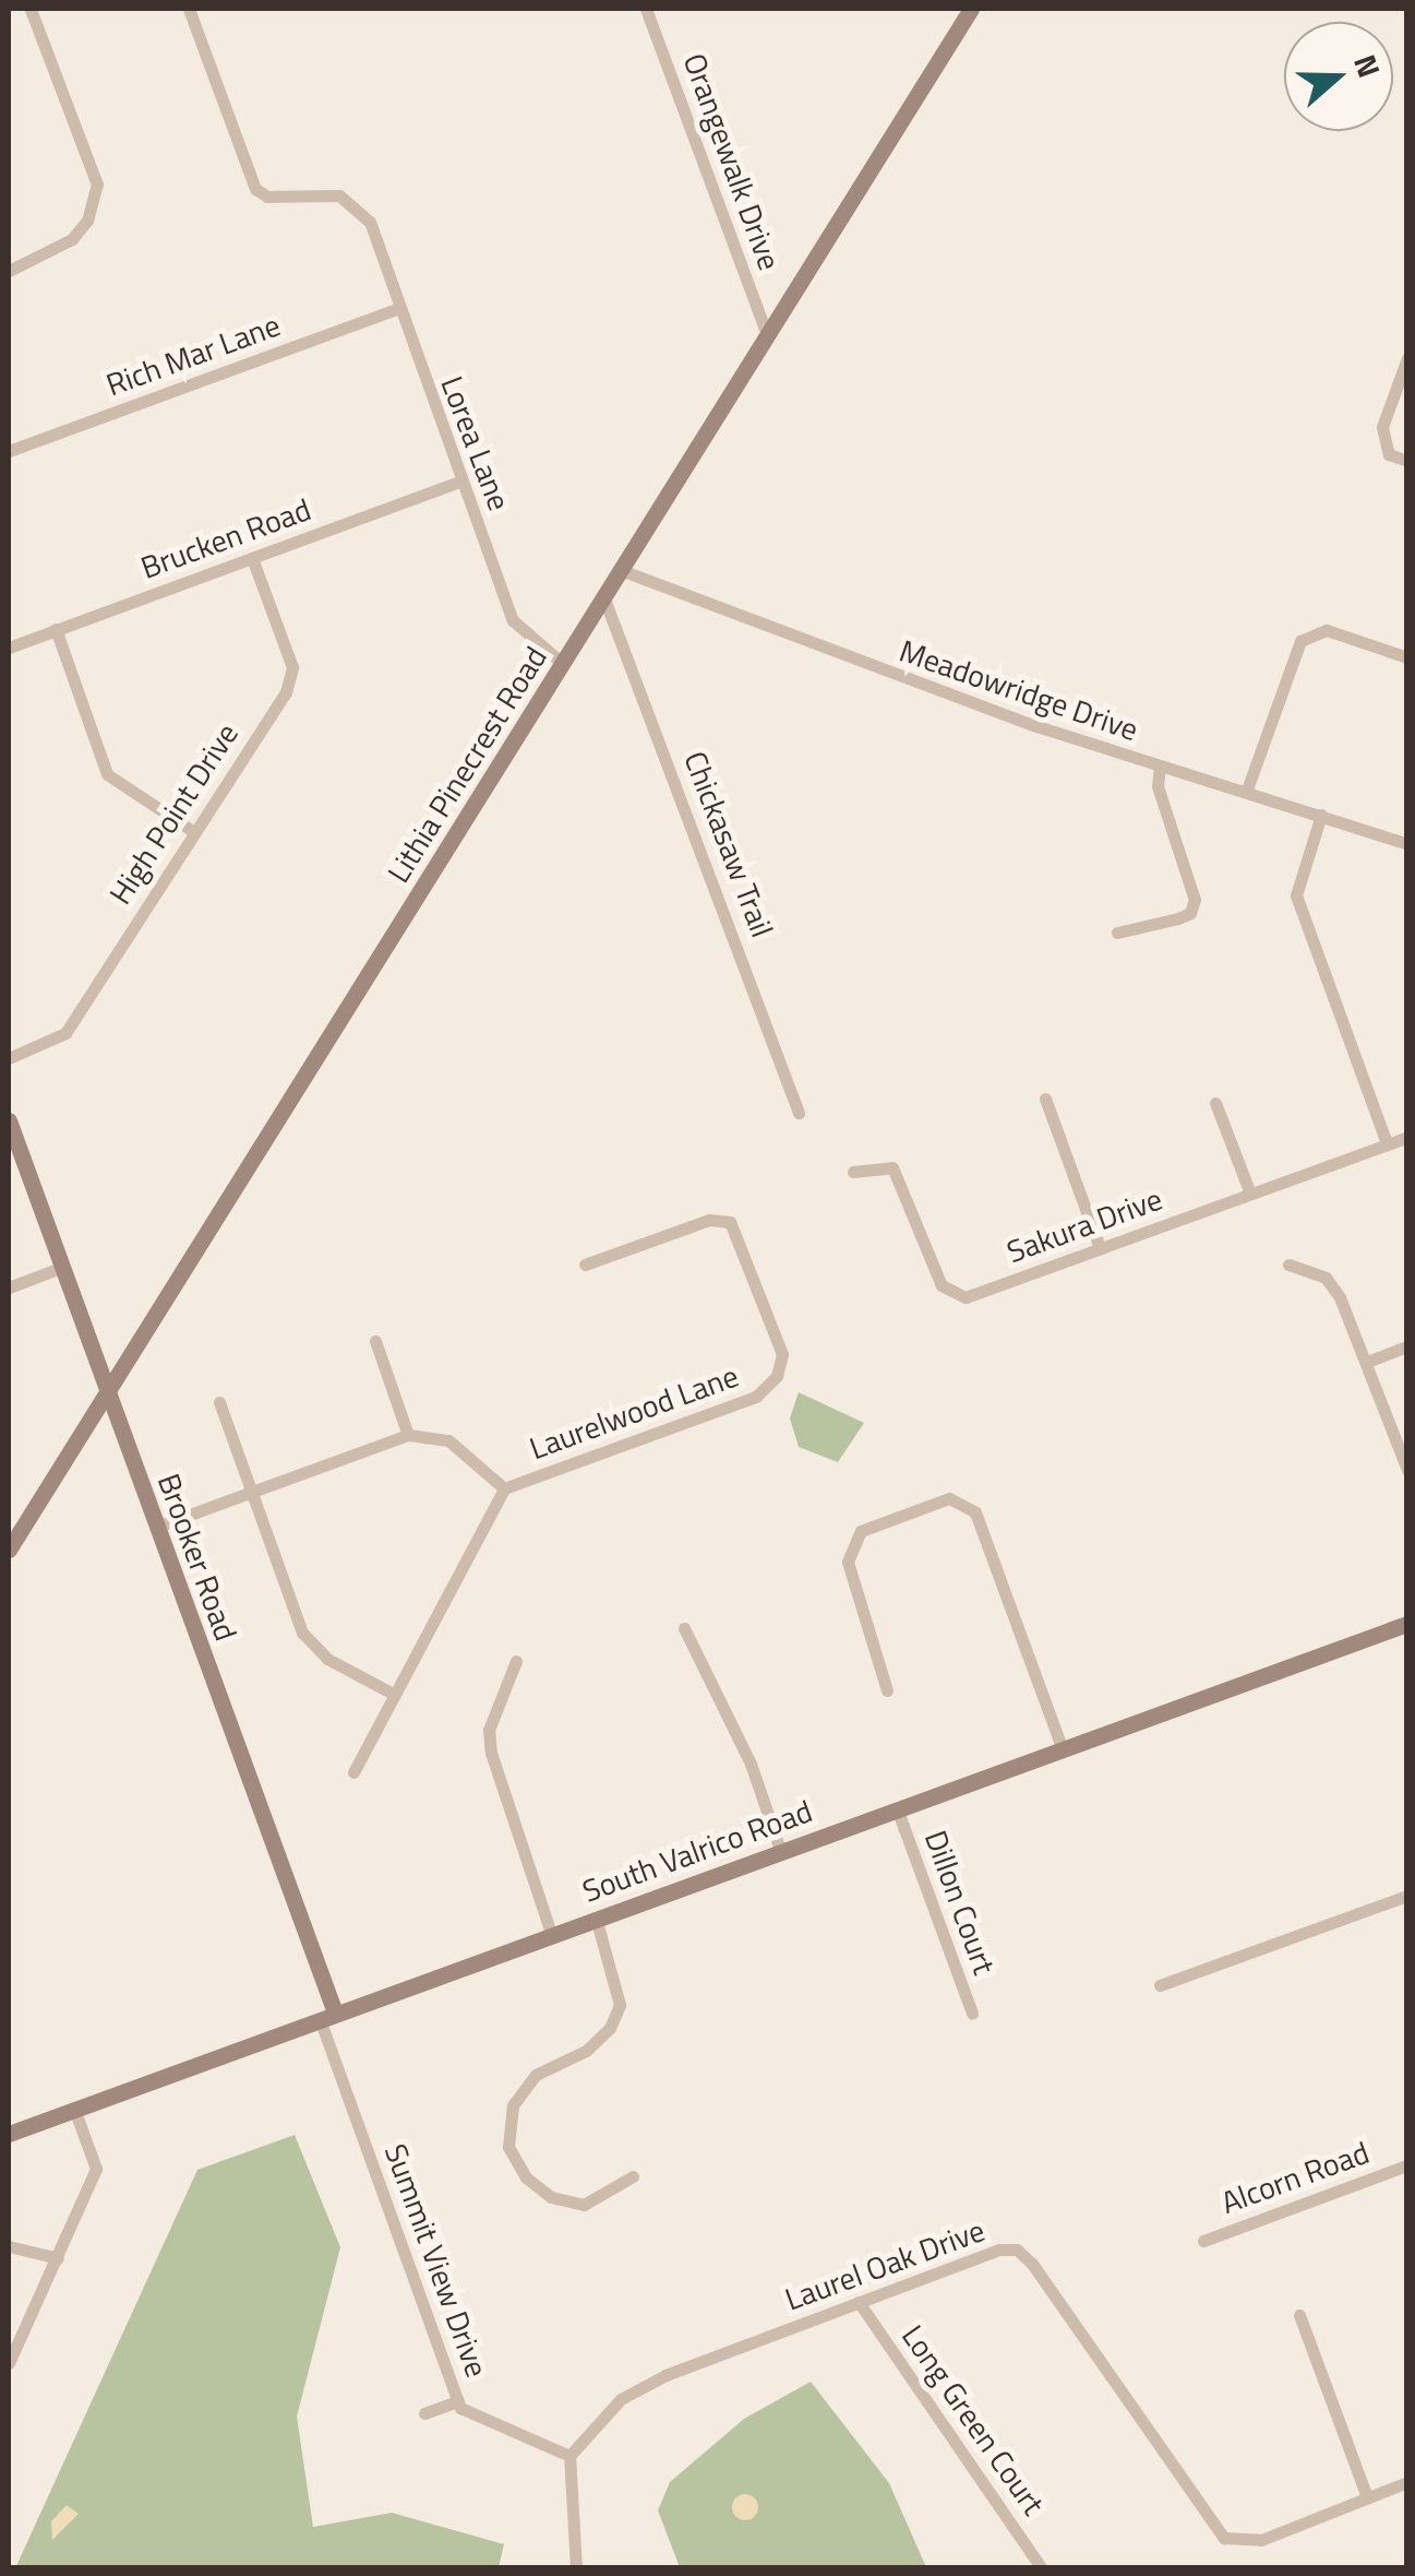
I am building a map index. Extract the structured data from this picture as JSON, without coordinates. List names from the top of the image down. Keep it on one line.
{"streets":{"street":["Orangewalk Drive","Rich Mar Lane","Lorea Lane","Brucken Road","Meadowridge Drive","Lithia Pinecrest Road","High Point Drive","Chickasaw Trail","Sakura Drive","Laurelwood Lane","Brooker Road","South Valrico Road","Dillon Court","Alcorn Road","Summit View Drive","Laurel Oak Drive","Long Green Court"]},"crossings":[["Orangewalk Drive","Lithia Pinecrest Road"],["Rich Mar Lane","Lorea Lane"],["Lorea Lane","Brucken Road"],["Lorea Lane","Lithia Pinecrest Road"],["Brucken Road","High Point Drive"],["Meadowridge Drive","Lithia Pinecrest Road"],["Lithia Pinecrest Road","Chickasaw Trail"],["Lithia Pinecrest Road","Brooker Road"],["Brooker Road","South Valrico Road"],["Brooker Road","Summit View Drive"],["South Valrico Road","Dillon Court"],["South Valrico Road","Summit View Drive"],["Summit View Drive","Laurel Oak Drive"],["Laurel Oak Drive","Long Green Court"]],"north":"right"}
